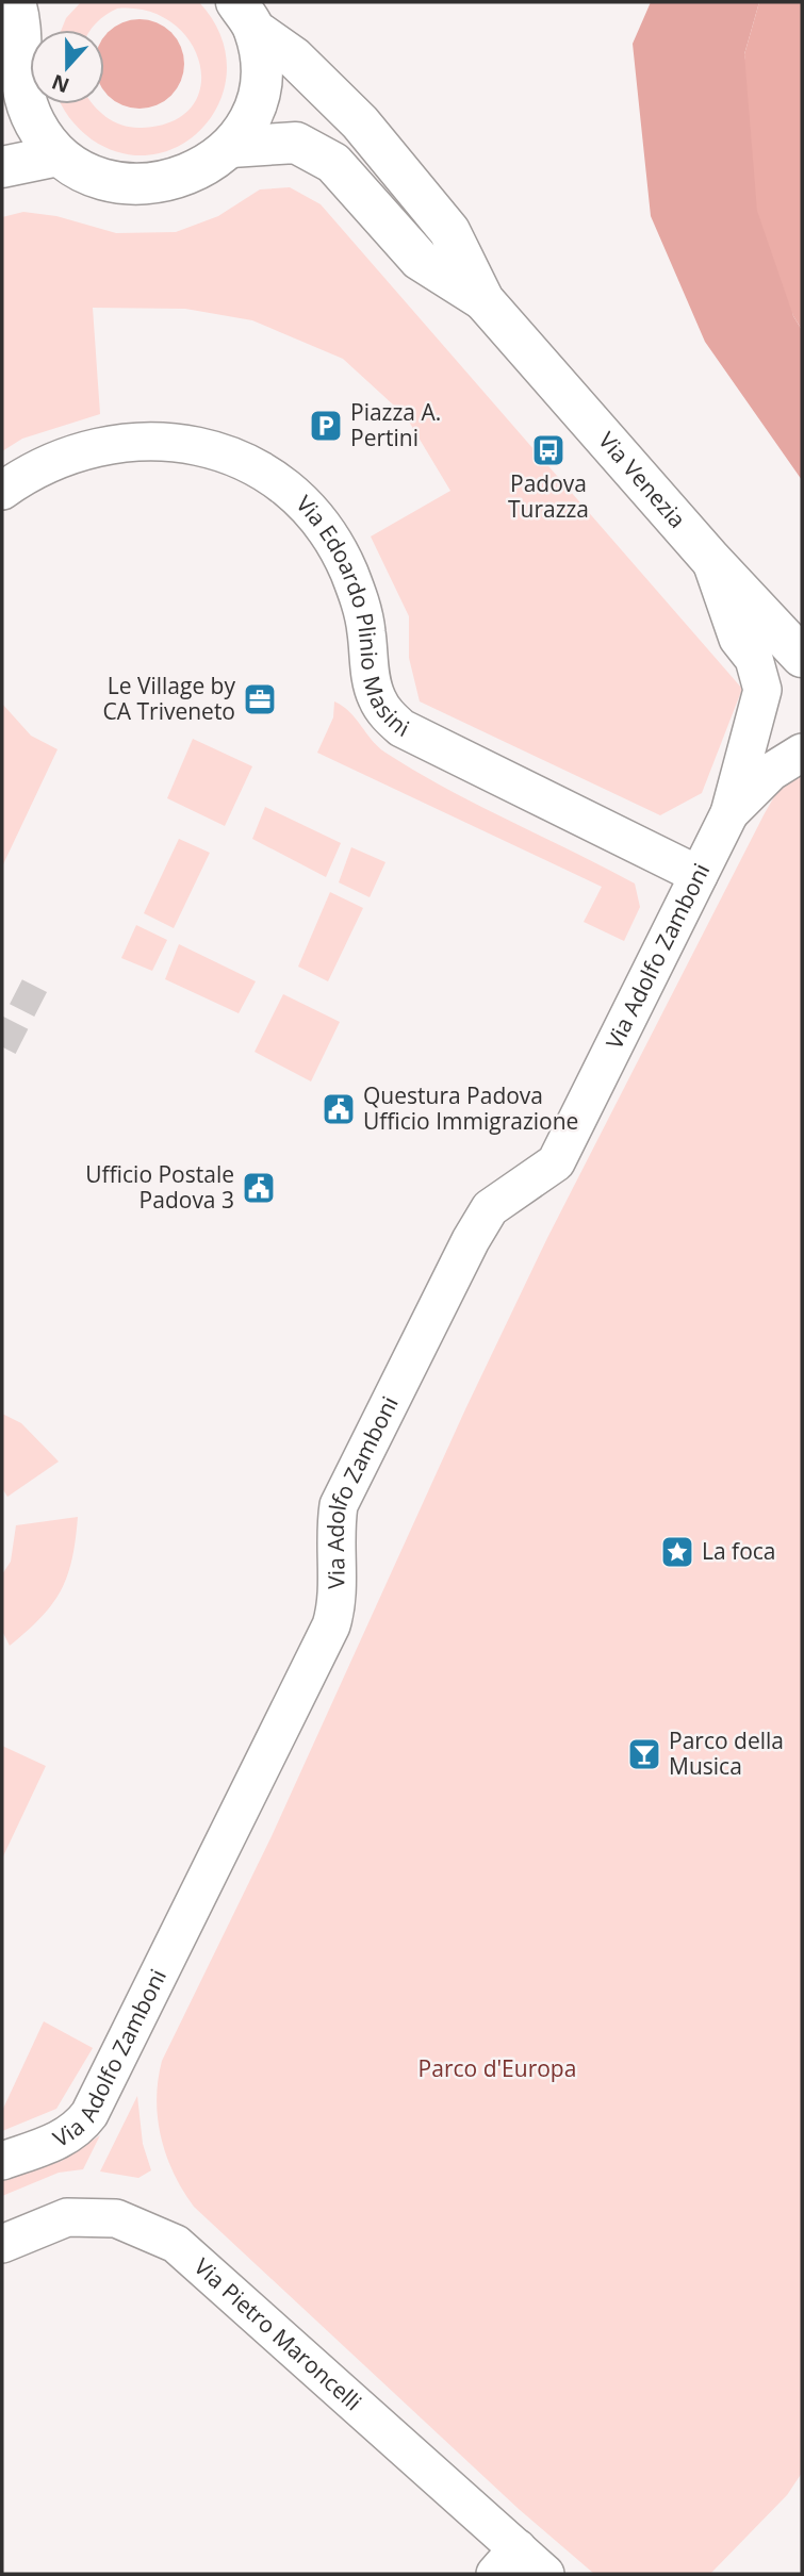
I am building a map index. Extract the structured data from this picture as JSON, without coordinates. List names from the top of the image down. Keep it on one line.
{"streets":{"street":["Via Venezia","Via Edoardo Plinio Masini","Via Adolfo Zamboni","Via Pietro Maroncelli"]},"crossings":[["Via Venezia","Via Adolfo Zamboni"],["Via Edoardo Plinio Masini","Via Adolfo Zamboni"]],"parks":["Parco d'Europa"],"places":{"parking":["Piazza A. Pertini"],"bus stop":["Padova Turazza"],"office":["Le Village by CA Triveneto"],"public building":["Questura Padova Ufficio Immigrazione","Ufficio Postale Padova 3"],"place":["La foca"],"bar":["Parco della Musica"]},"north":"bottom"}
